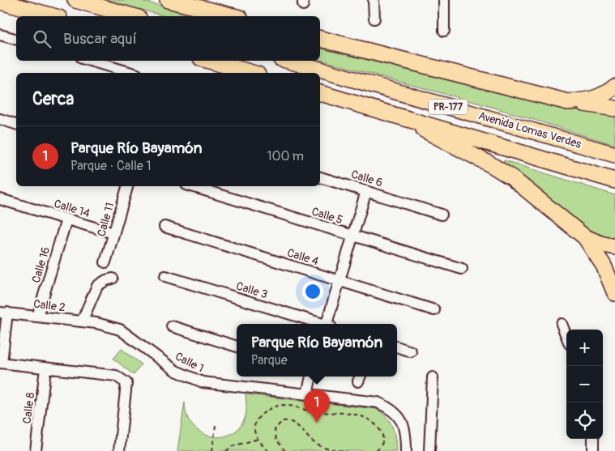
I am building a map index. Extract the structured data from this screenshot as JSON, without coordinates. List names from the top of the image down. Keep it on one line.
{"streets":{"highway":["PR-177","Avenida Lomas Verdes"],"street":["Calle 6","Calle 14","Calle 5","Calle 11","Calle 4","Calle 16","Calle 3","Calle 2","Calle 1","Calle 8"]},"crossings":[["Calle 14","Calle 11"],["Calle 14","Calle 16"],["Calle 16","Calle 2"],["Calle 2","Calle 1"]],"page":{"search":"Buscar aquí","heading":"Cerca","list":[{"mark":"1","name":"Parque Río Bayamón","note":"Parque · Calle 1","value":"100 m"}],"popup":["Parque Río Bayamón","Parque"],"map_buttons":["+","−"],"pins":"1"}}
